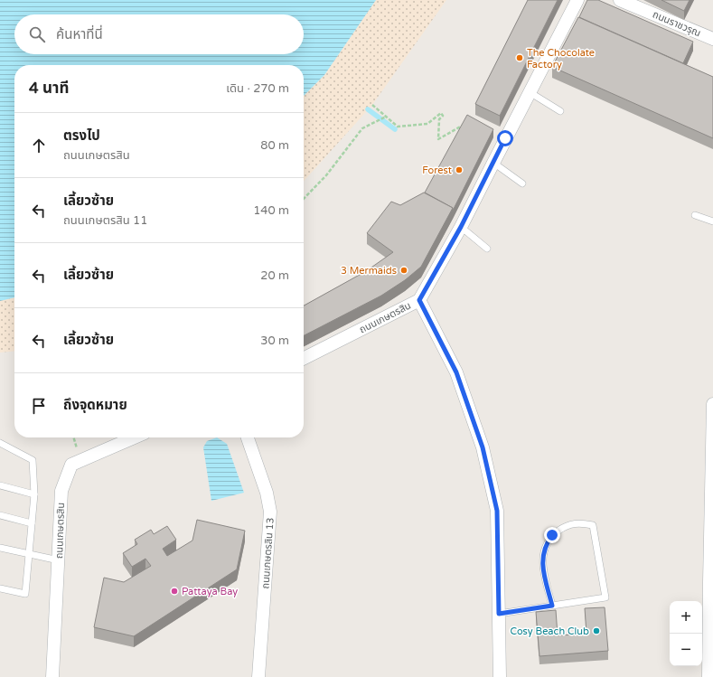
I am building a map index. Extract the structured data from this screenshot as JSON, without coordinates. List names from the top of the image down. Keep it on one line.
{"streets":{"street":["ถนนราชวรุณ","ถนนเกษตรสิน","ถนนเกษตรสิน 13"]},"places":["The Chocolate Factory","Forest","3 Mermaids","Pattaya Bay","Cosy Beach Club"],"page":{"search":"ค้นหาที่นี่","heading":["4 นาที","เดิน · 270 m"],"list":[["ตรงไป","ถนนเกษตรสิน","80 m"],["เลี้ยวซ้าย","ถนนเกษตรสิน 11","140 m"],["เลี้ยวซ้าย","20 m"],["เลี้ยวซ้าย","30 m"],"ถึงจุดหมาย"],"map_buttons":["+","−"]}}
